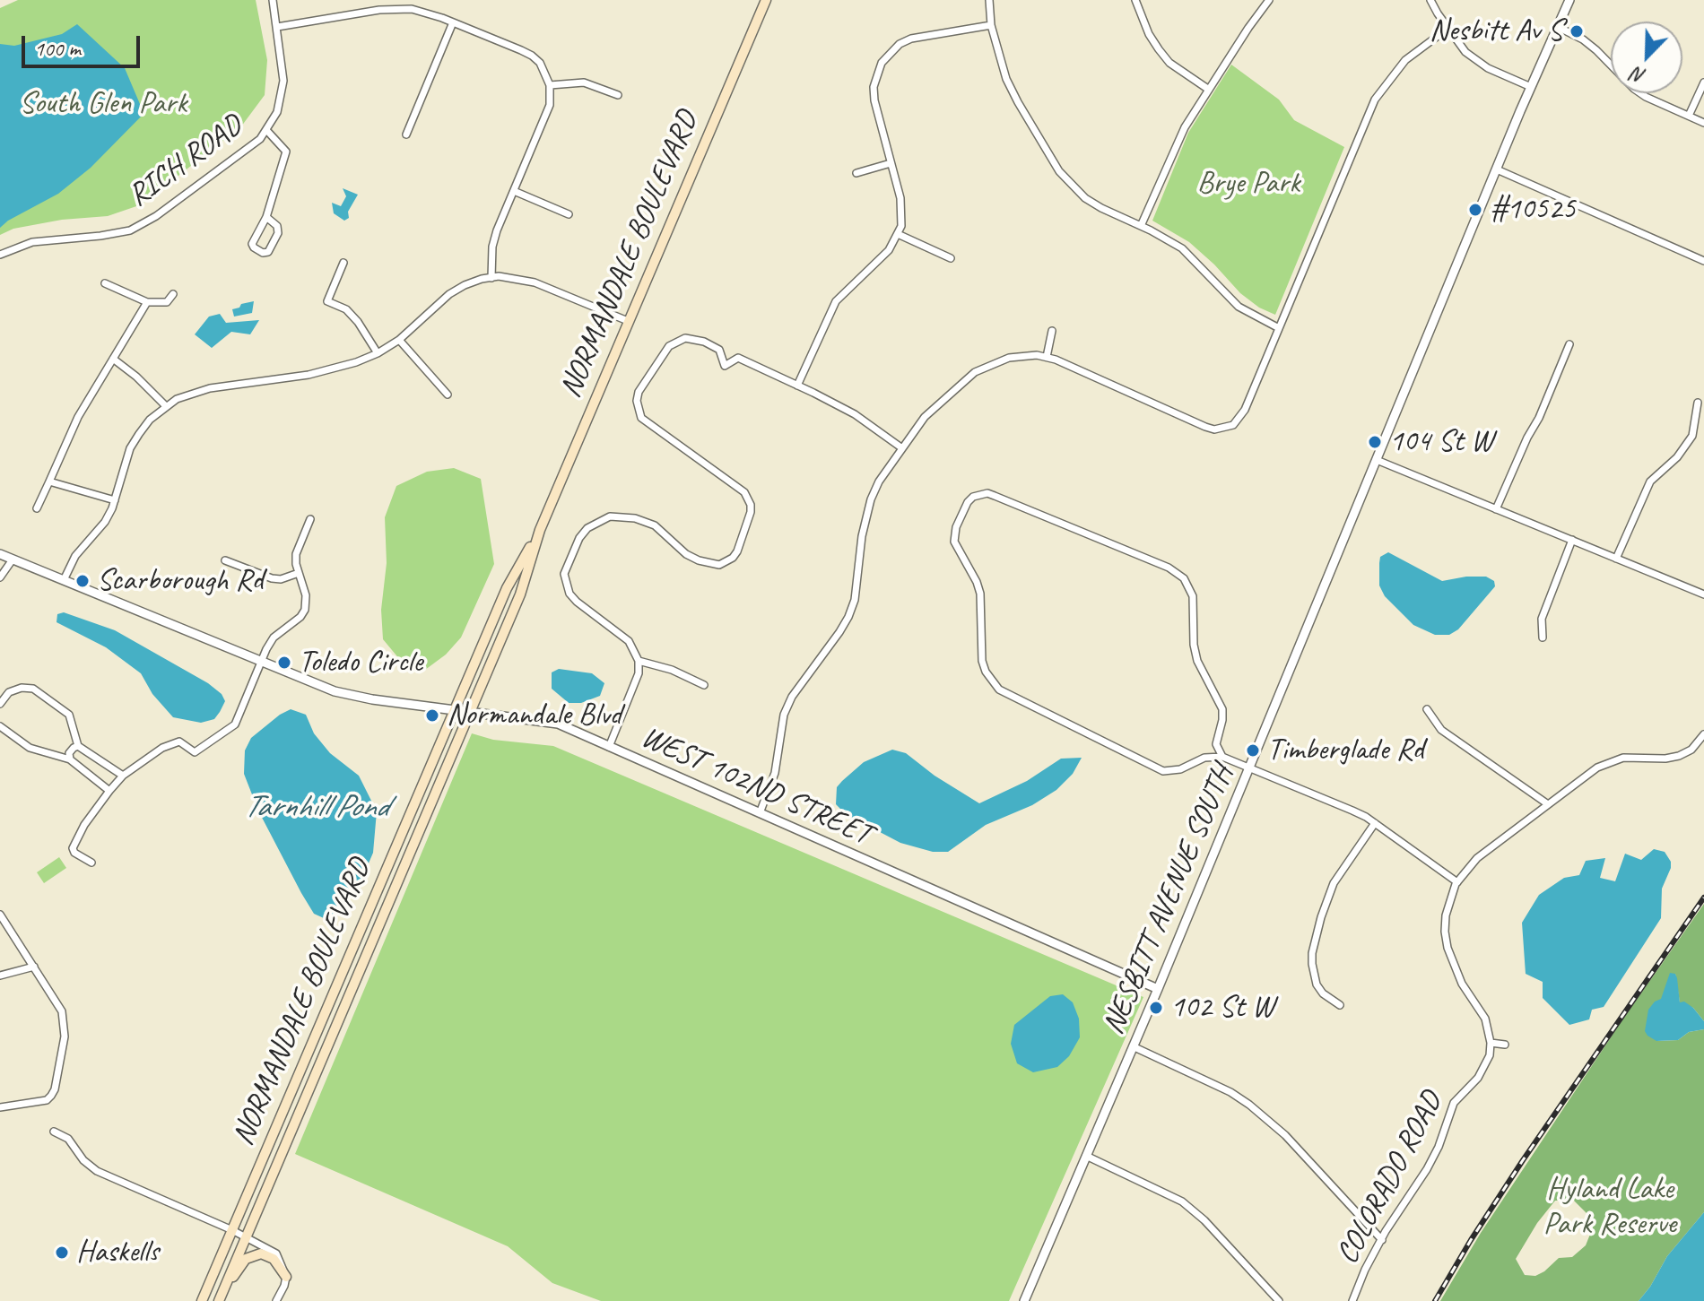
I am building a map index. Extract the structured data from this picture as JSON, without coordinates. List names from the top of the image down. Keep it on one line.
{"streets":{"main road":["NORMANDALE BOULEVARD"],"street":["RICH ROAD","WEST 102ND STREET","NESBITT AVENUE SOUTH","COLORADO ROAD"]},"crossings":[["NORMANDALE BOULEVARD","WEST 102ND STREET"],["WEST 102ND STREET","NESBITT AVENUE SOUTH"]],"water":["Tarnhill Pond"],"parks":["South Glen Park","Brye Park","Hyland Lake Park Reserve"],"places":["Nesbitt Av S","#10525","104 St W","Scarborough Rd","Toledo Circle","Normandale Blvd","Timberglade Rd","102 St W","Haskells"],"scale_bar":"100 m","north":"bottom left"}
